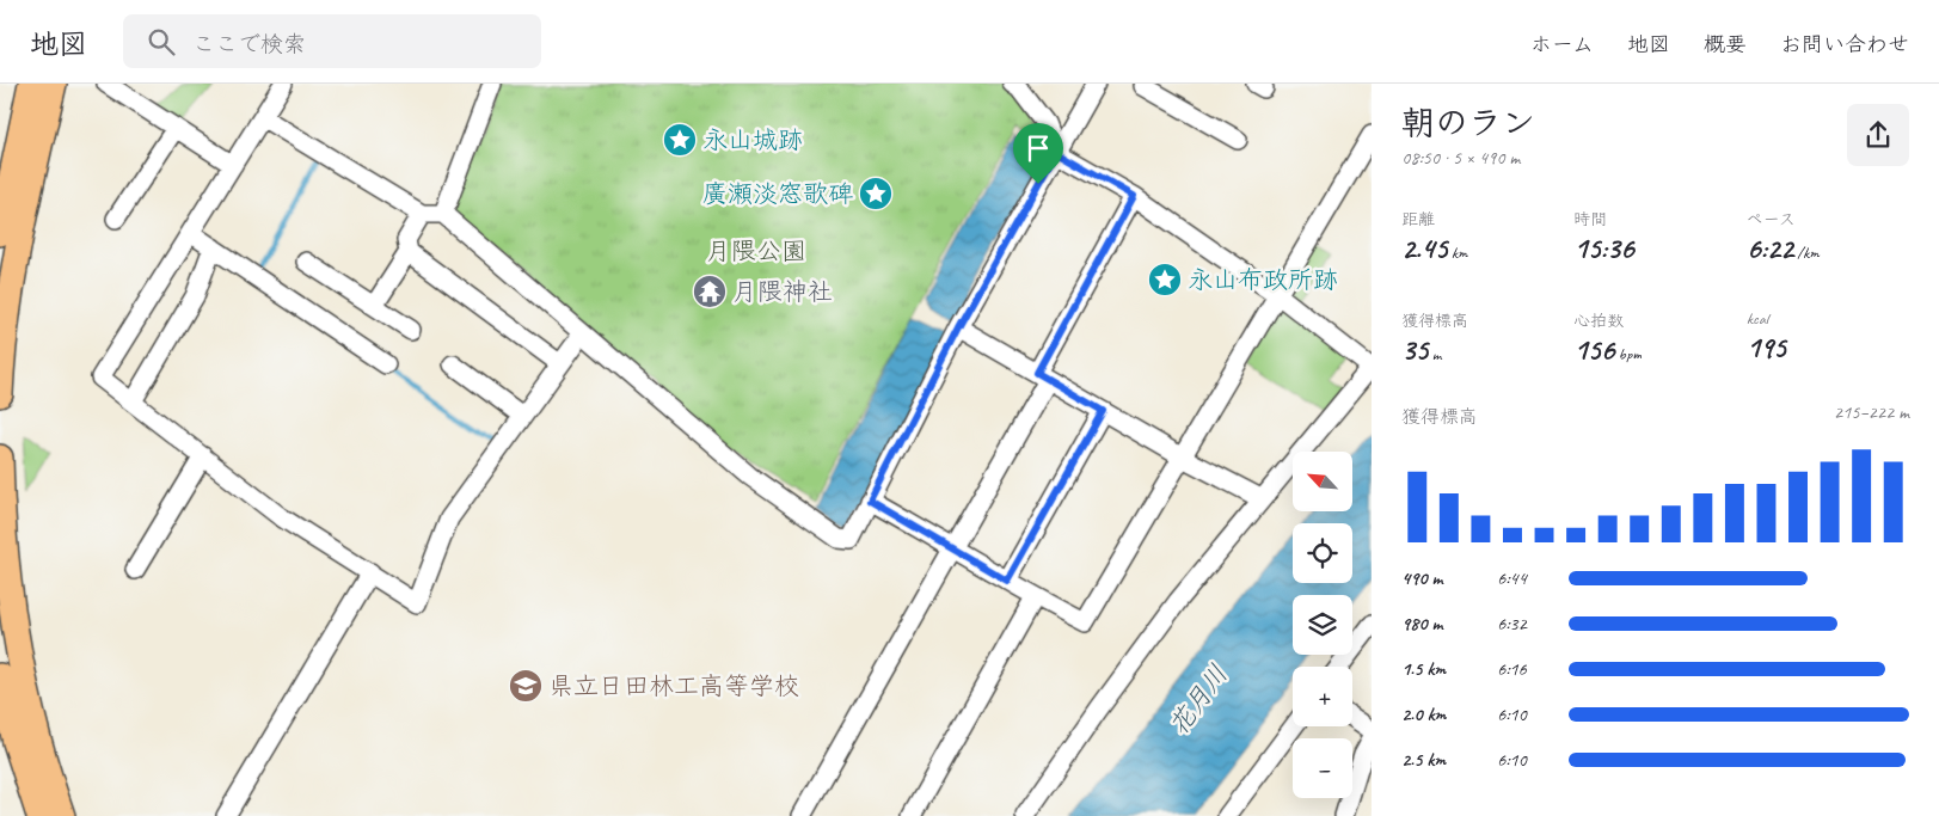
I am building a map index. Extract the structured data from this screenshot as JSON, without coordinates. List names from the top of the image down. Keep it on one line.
{"water":["花月川"],"parks":["月隈公園"],"places":{"place":["永山城跡","廣瀬淡窓歌碑","永山布政所跡"],"temple":["月隈神社"],"school or university":["県立日田林工高等学校"]},"north":"top left","page":{"header":"地図","search":"ここで検索","nav":["ホーム","地図","概要","お問い合わせ"],"heading":["朝のラン","08:50 · 5 × 490 m"],"stats":[["距離","2.45 km"],["時間","15:36"],["ペース","6:22 /km"],["獲得標高","35 m"],["心拍数","156 bpm"],["kcal","195"]],"chart":["獲得標高","215–222 m"],"map_buttons":["+","−"],"list":[{"name":"490 m","note":"6:44"},{"name":"980 m","note":"6:32"},{"name":"1.5 km","note":"6:16"},{"name":"2.0 km","note":"6:10"},{"name":"2.5 km","note":"6:10"}]}}
